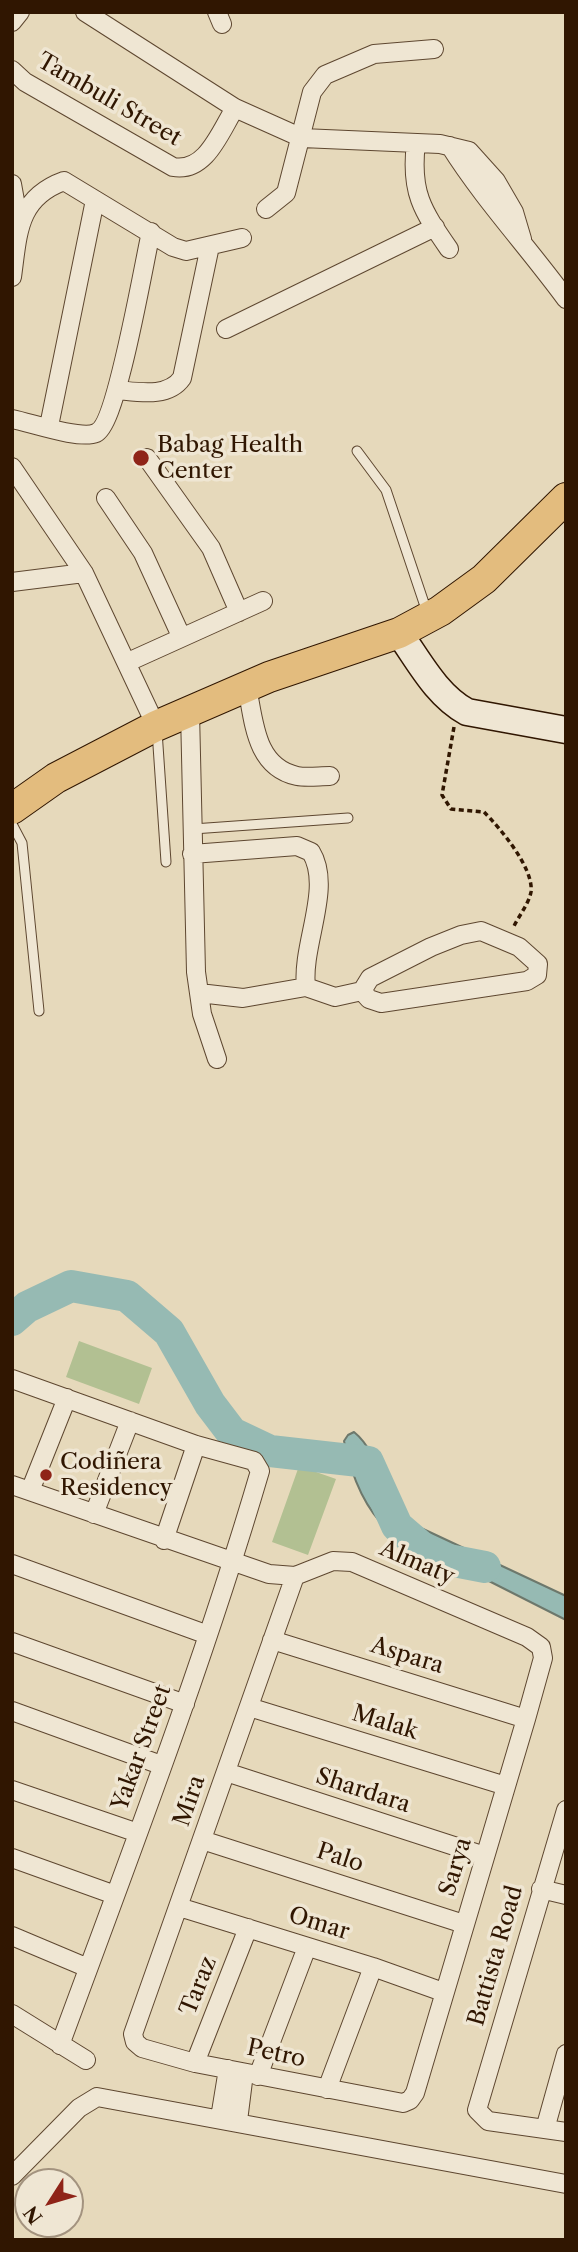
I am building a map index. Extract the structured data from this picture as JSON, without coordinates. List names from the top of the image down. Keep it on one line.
{"streets":{"street":["Tambuli Street","Almaty","Aspara","Malak","Yakar Street","Shardara","Mira","Palo","Sarya","Omar","Battista Road","Taraz","Petro"]},"crossings":[["Almaty","Yakar Street"],["Almaty","Mira"],["Almaty","Sarya"],["Aspara","Mira"],["Aspara","Sarya"],["Malak","Mira"],["Malak","Sarya"],["Shardara","Mira"],["Shardara","Sarya"],["Mira","Palo"],["Mira","Omar"],["Mira","Petro"],["Palo","Sarya"],["Sarya","Omar"],["Sarya","Petro"],["Omar","Taraz"],["Taraz","Petro"]],"places":["Babag Health Center","Codiñera Residency"],"north":"bottom left"}
